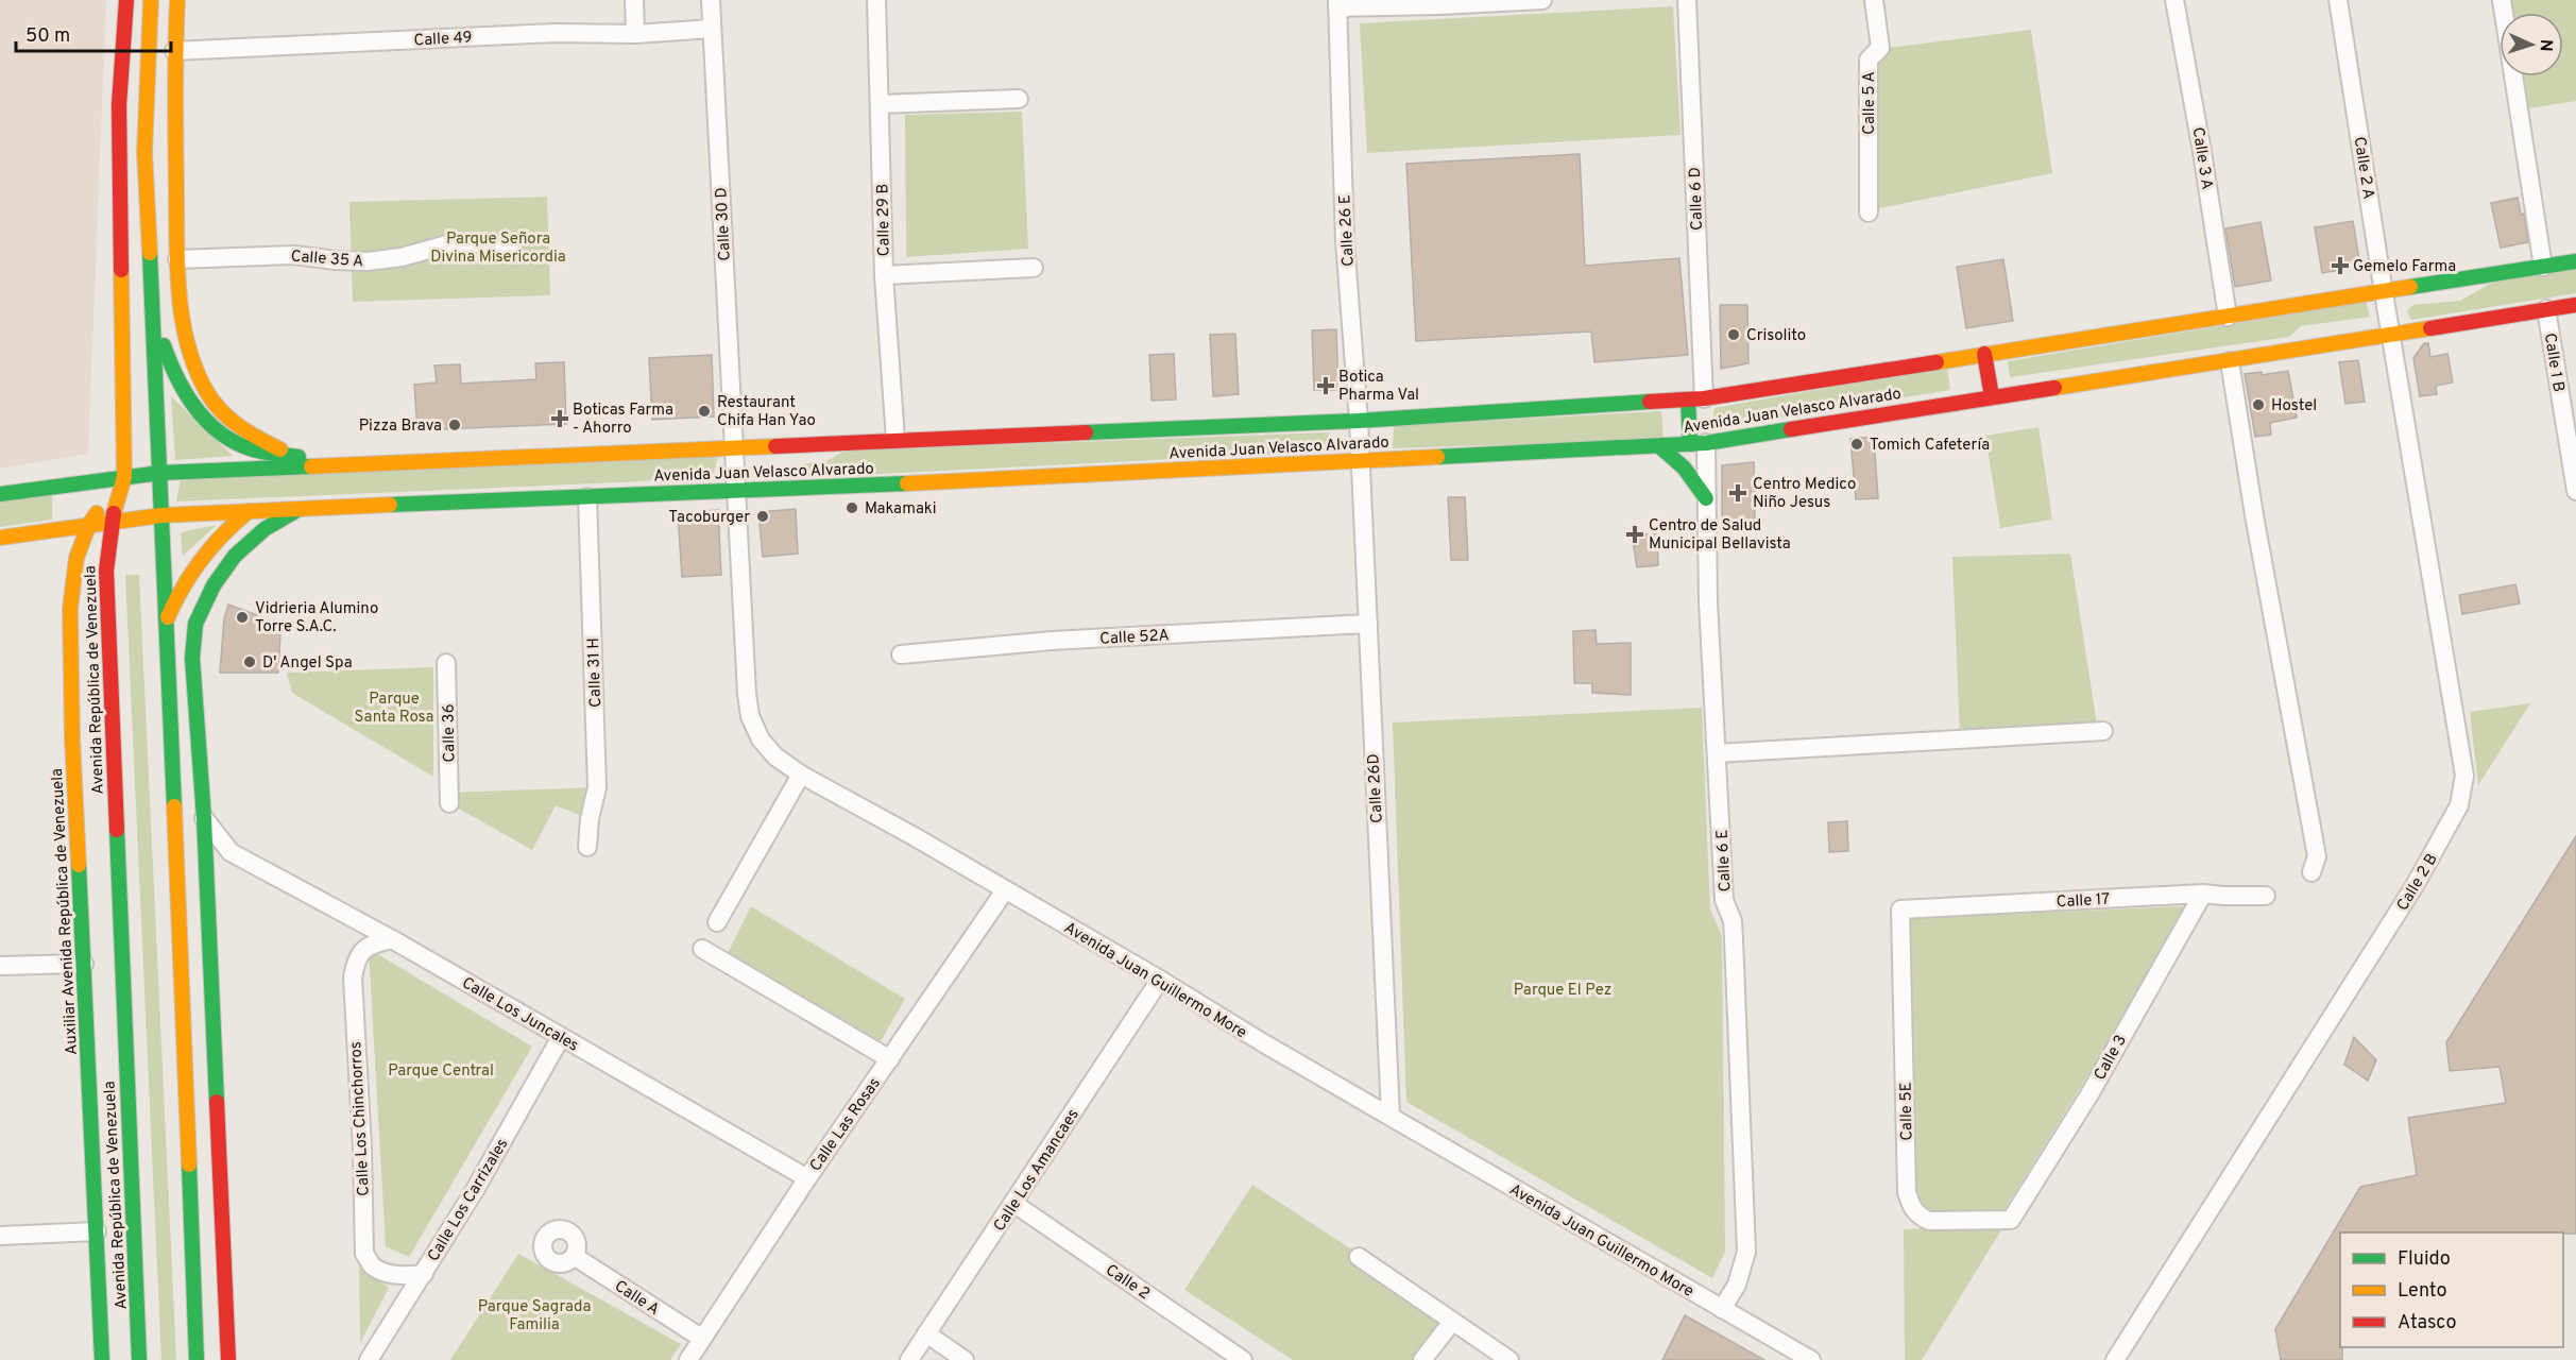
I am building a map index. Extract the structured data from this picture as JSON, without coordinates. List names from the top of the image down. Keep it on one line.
{"streets":{"main road":["Avenida Juan Velasco Alvarado","Avenida República de Venezuela","Auxiliar Avenida República de Venezuela"],"street":["Calle 49","Calle 5 A","Calle 3 A","Calle 2 A","Calle 6 D","Calle 29 B","Calle 30 D","Calle 26 E","Calle 35 A","Calle 1 B","Calle 52A","Calle 31 H","Calle 36","Calle 26D","Calle 6 E","Calle 2 B","Calle 17","Avenida Juan Guillermo More","Calle Los Juncales","Calle 3","Calle 5E","Calle Los Chinchorros","Calle Las Rosas","Calle Los Amancaes","Calle Los Carrizales","Calle 2","Calle A"]},"crossings":[["Calle 49","Calle 30 D"],["Calle 3 A","Avenida Juan Velasco Alvarado"],["Calle 2 A","Avenida Juan Velasco Alvarado"],["Calle 2 A","Calle 2 B"],["Calle 6 D","Avenida Juan Velasco Alvarado"],["Calle 29 B","Avenida Juan Velasco Alvarado"],["Calle 30 D","Avenida Juan Velasco Alvarado"],["Calle 30 D","Avenida Juan Guillermo More"],["Calle 26 E","Avenida Juan Velasco Alvarado"],["Calle 26 E","Calle 26D"],["Calle 1 B","Avenida Juan Velasco Alvarado"],["Avenida Juan Velasco Alvarado","Calle 31 H"],["Avenida Juan Velasco Alvarado","Avenida República de Venezuela"],["Avenida Juan Velasco Alvarado","Calle 26D"],["Avenida Juan Velasco Alvarado","Calle 6 E"],["Avenida Juan Velasco Alvarado","Calle 2 B"],["Avenida Juan Velasco Alvarado","Auxiliar Avenida República de Venezuela"],["Avenida Juan Velasco Alvarado","Avenida Juan Guillermo More"],["Calle 52A","Calle 26D"],["Avenida República de Venezuela","Auxiliar Avenida República de Venezuela"],["Calle 26D","Avenida Juan Guillermo More"],["Calle 6 E","Avenida Juan Guillermo More"],["Calle 17","Calle 3"],["Calle 17","Calle 5E"],["Avenida Juan Guillermo More","Calle Las Rosas"],["Avenida Juan Guillermo More","Calle Los Amancaes"],["Calle Los Juncales","Calle Los Chinchorros"],["Calle Los Juncales","Calle Las Rosas"],["Calle Los Juncales","Calle Los Carrizales"],["Calle 3","Calle 5E"],["Calle Los Chinchorros","Calle Los Carrizales"],["Calle Las Rosas","Calle A"],["Calle Los Amancaes","Calle 2"]],"parks":["Parque Señora Divina Misericordia","Parque Santa Rosa","Parque El Pez","Parque Central","Parque Sagrada Familia"],"places":{"health":["Gemelo Farma","Botica Pharma Val","Boticas Farma - Ahorro","Centro Medico Niño Jesus","Centro de Salud Municipal Bellavista"],"other":["Crisolito","Hostel","Restaurant Chifa Han Yao","Pizza Brava","Tomich Cafetería","Makamaki","Tacoburger","Vidrieria Alumino Torre S.A.C.","D' Angel Spa"]},"legend":["Fluido","Lento","Atasco"],"scale_bar":"50 m","north":"right"}
